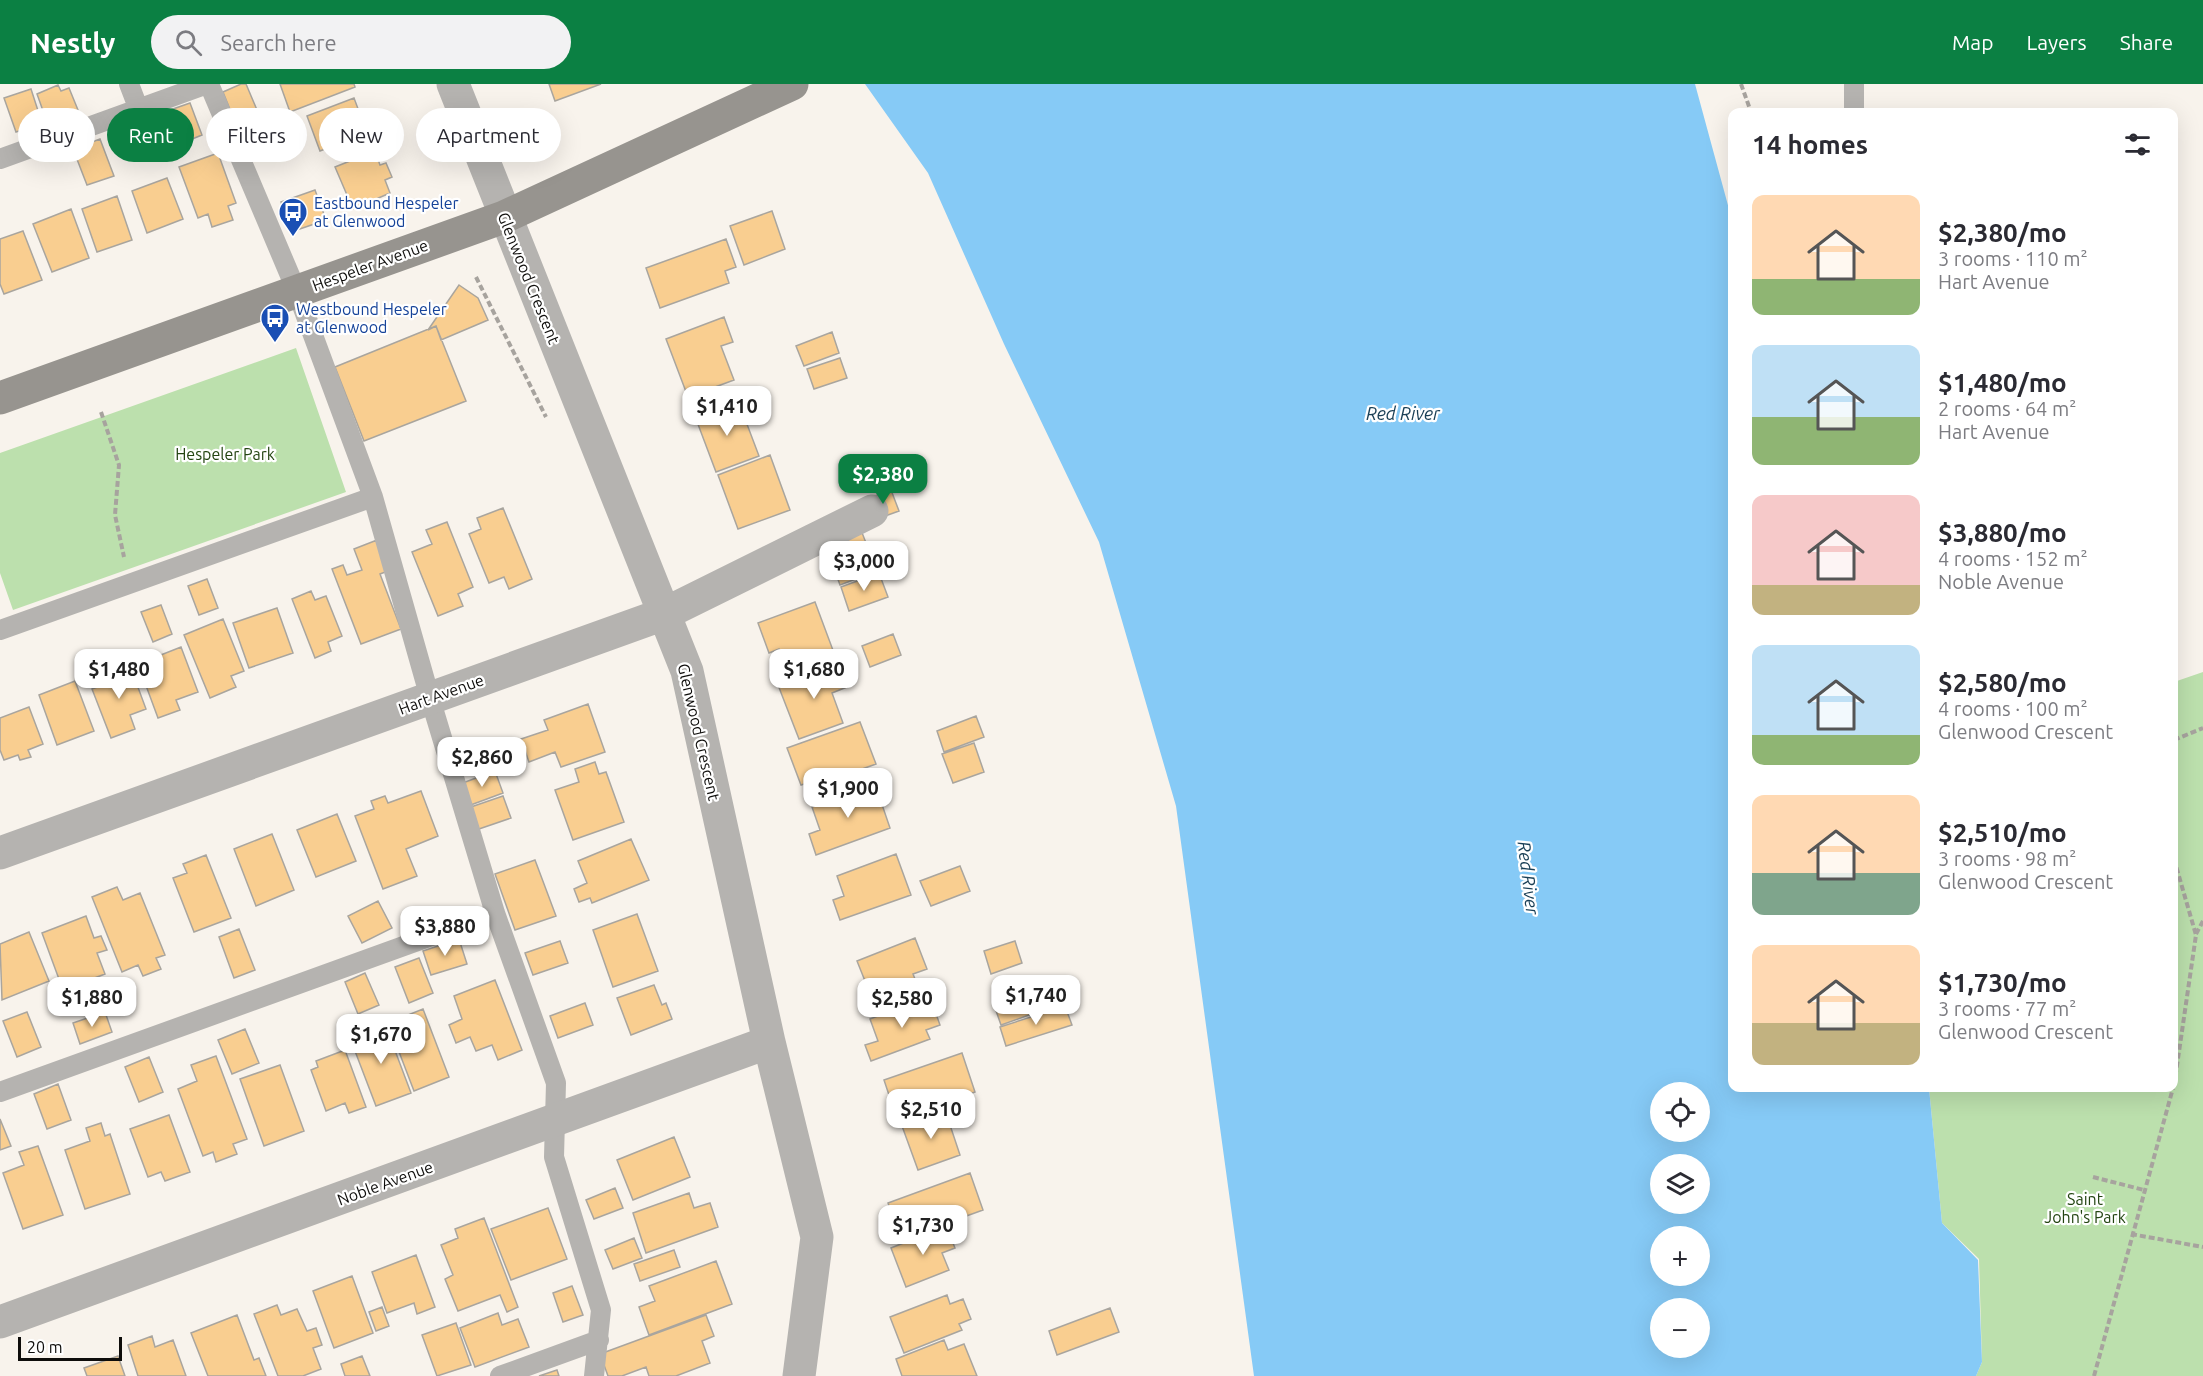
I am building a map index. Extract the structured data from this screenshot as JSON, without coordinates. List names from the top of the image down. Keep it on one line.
{"streets":{"main road":["Hespeler Avenue"],"street":["Glenwood Crescent","Hart Avenue","Noble Avenue"]},"crossings":[["Hespeler Avenue","Glenwood Crescent"],["Glenwood Crescent","Hart Avenue"],["Glenwood Crescent","Noble Avenue"]],"water":["Red River"],"parks":["Hespeler Park","Saint John's Park"],"places":{"bus stop":["Eastbound Hespeler at Glenwood","Westbound Hespeler at Glenwood"]},"scale_bar":"20 m","page":{"header":"Nestly","search":"Search here","nav":["Map","Layers","Share"],"chip":["Buy","Rent","Filters","New","Apartment"],"heading":"14 homes","list":[{"name":"$2,380/mo","note":"3 rooms · 110 m² · Hart Avenue"},{"name":"$1,480/mo","note":"2 rooms · 64 m² · Hart Avenue"},{"name":"$3,880/mo","note":"4 rooms · 152 m² · Noble Avenue"},{"name":"$2,580/mo","note":"4 rooms · 100 m² · Glenwood Crescent"},{"name":"$2,510/mo","note":"3 rooms · 98 m² · Glenwood Crescent"},{"name":"$1,730/mo","note":"3 rooms · 77 m² · Glenwood Crescent"}],"price":["$1,410","$2,380","$3,000","$1,480","$1,680","$2,860","$1,900","$3,880","$1,740","$1,880","$2,580","$1,670","$2,510","$1,730"],"map_buttons":["+","−"],"scale":"20 m"}}
